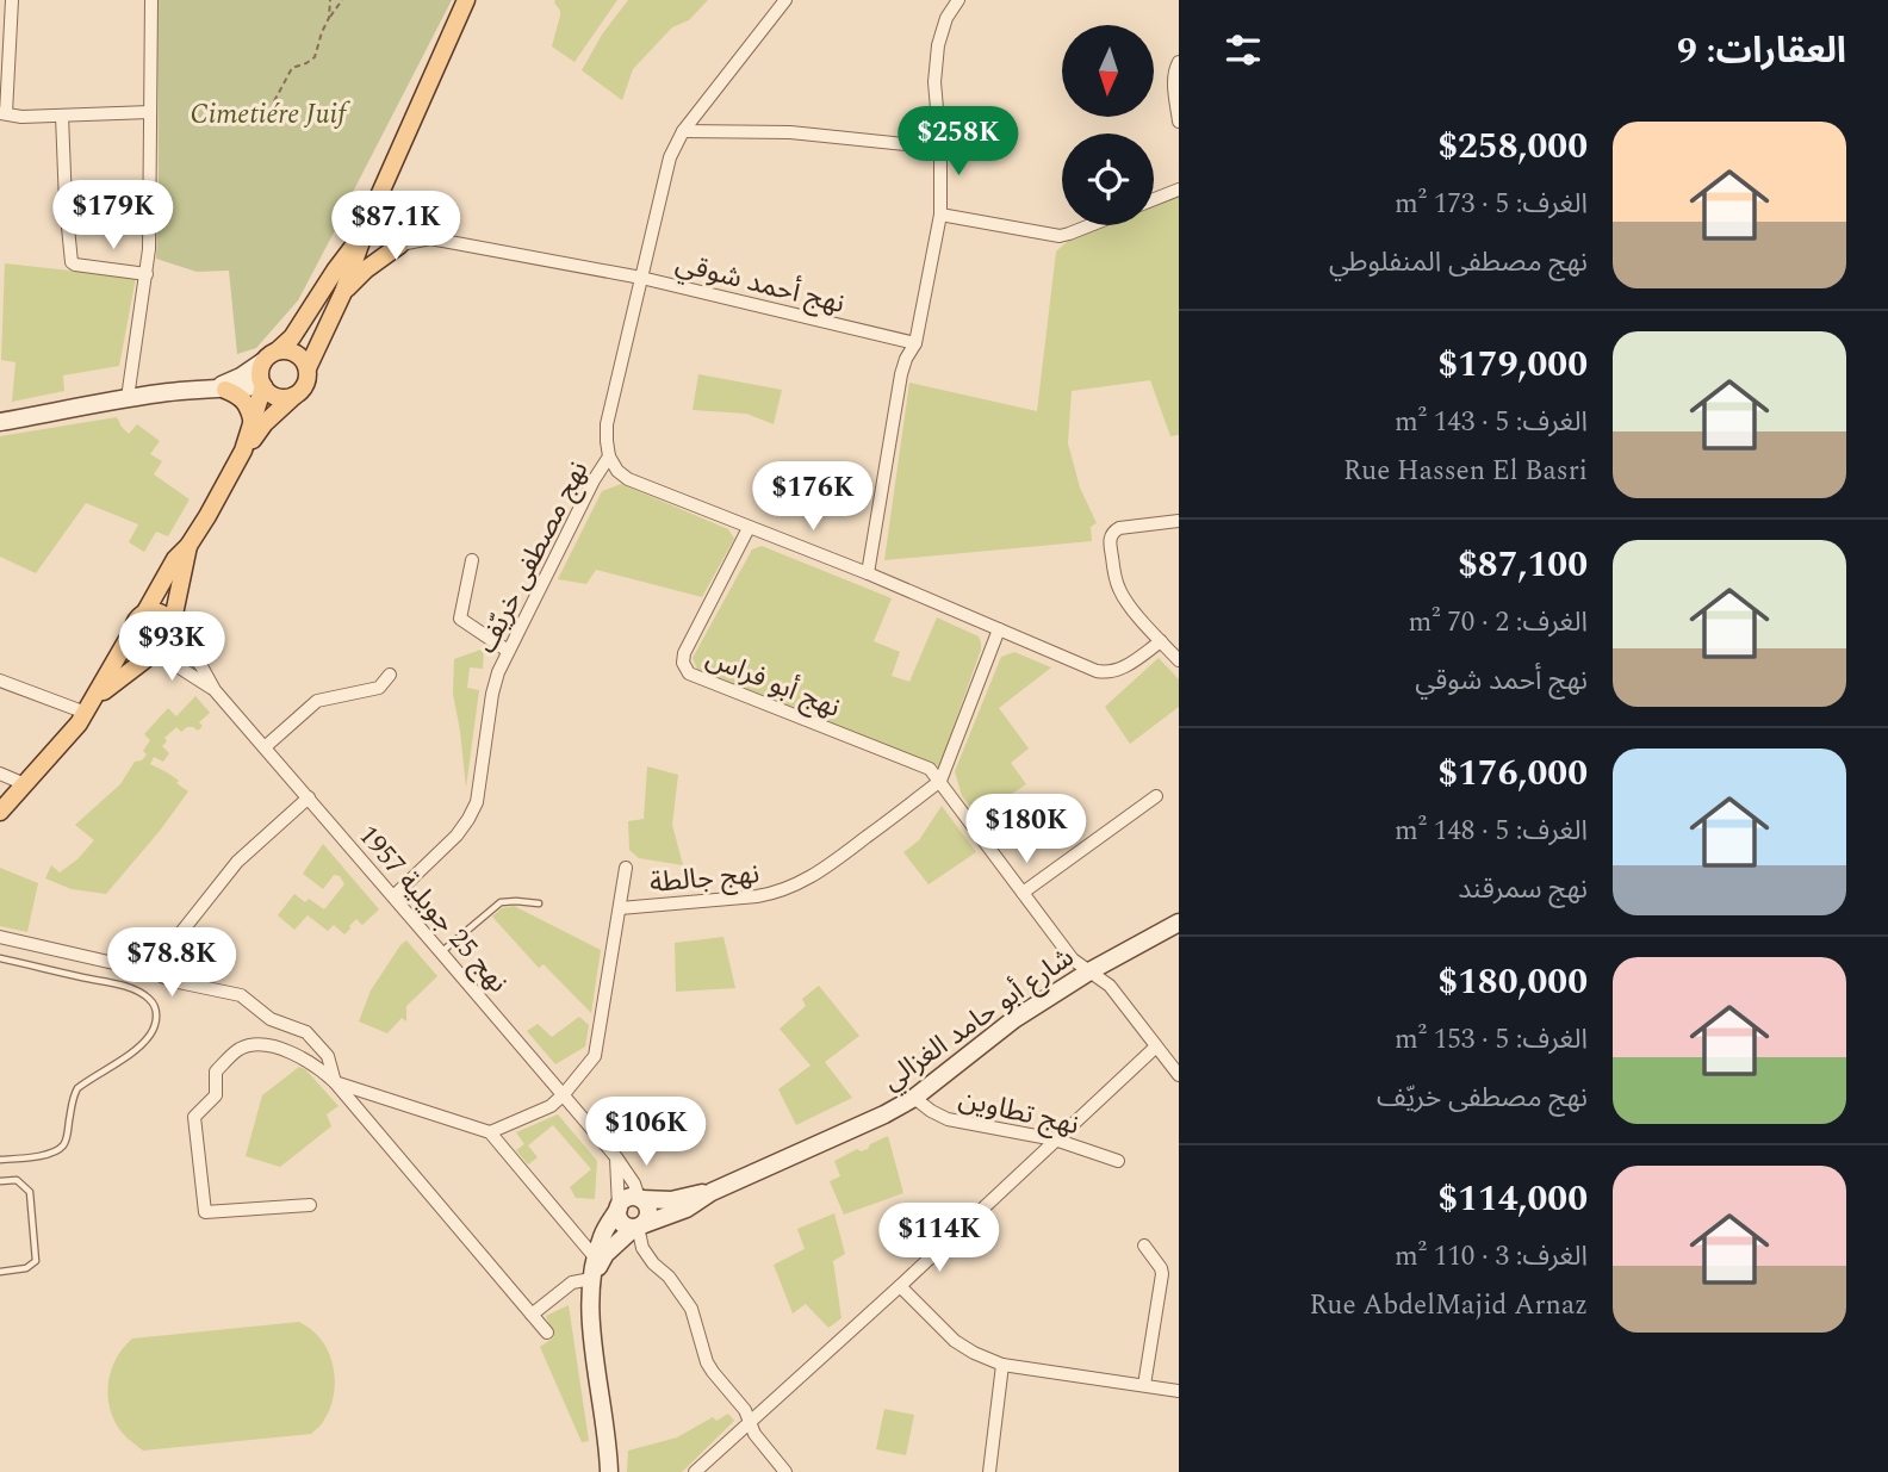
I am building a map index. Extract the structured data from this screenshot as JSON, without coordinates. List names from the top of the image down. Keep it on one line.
{"streets":{"main road":["شارع أبو حامد الغزالي"],"street":["نهج أحمد شوقي","نهج مصطفى خريّف","نهج أبو فراس","نهج جالطة","نهج 25 جويلية 1957","نهج تطاوين"]},"crossings":[["نهج أحمد شوقي","نهج مصطفى خريّف"],["نهج مصطفى خريّف","نهج 25 جويلية 1957"],["نهج أبو فراس","نهج جالطة"],["نهج جالطة","نهج 25 جويلية 1957"],["نهج 25 جويلية 1957","شارع أبو حامد الغزالي"],["شارع أبو حامد الغزالي","نهج تطاوين"]],"parks":["Cimetiére Juif"],"north":"bottom","page":{"heading":"العقارات: 9","list":[{"name":"$258,000","note":"الغرف: 5 · 173 m² · نهج مصطفى المنفلوطي"},{"name":"$179,000","note":"الغرف: 5 · 143 m² · Rue Hassen El Basri"},{"name":"$87,100","note":"الغرف: 2 · 70 m² · نهج أحمد شوقي"},{"name":"$176,000","note":"الغرف: 5 · 148 m² · نهج سمرقند"},{"name":"$180,000","note":"الغرف: 5 · 153 m² · نهج مصطفى خريّف"},{"name":"$114,000","note":"الغرف: 3 · 110 m² · Rue AbdelMajid Arnaz"}],"price":["$258K","$179K","$87.1K","$176K","$93K","$180K","$78.8K","$106K","$114K"]}}
